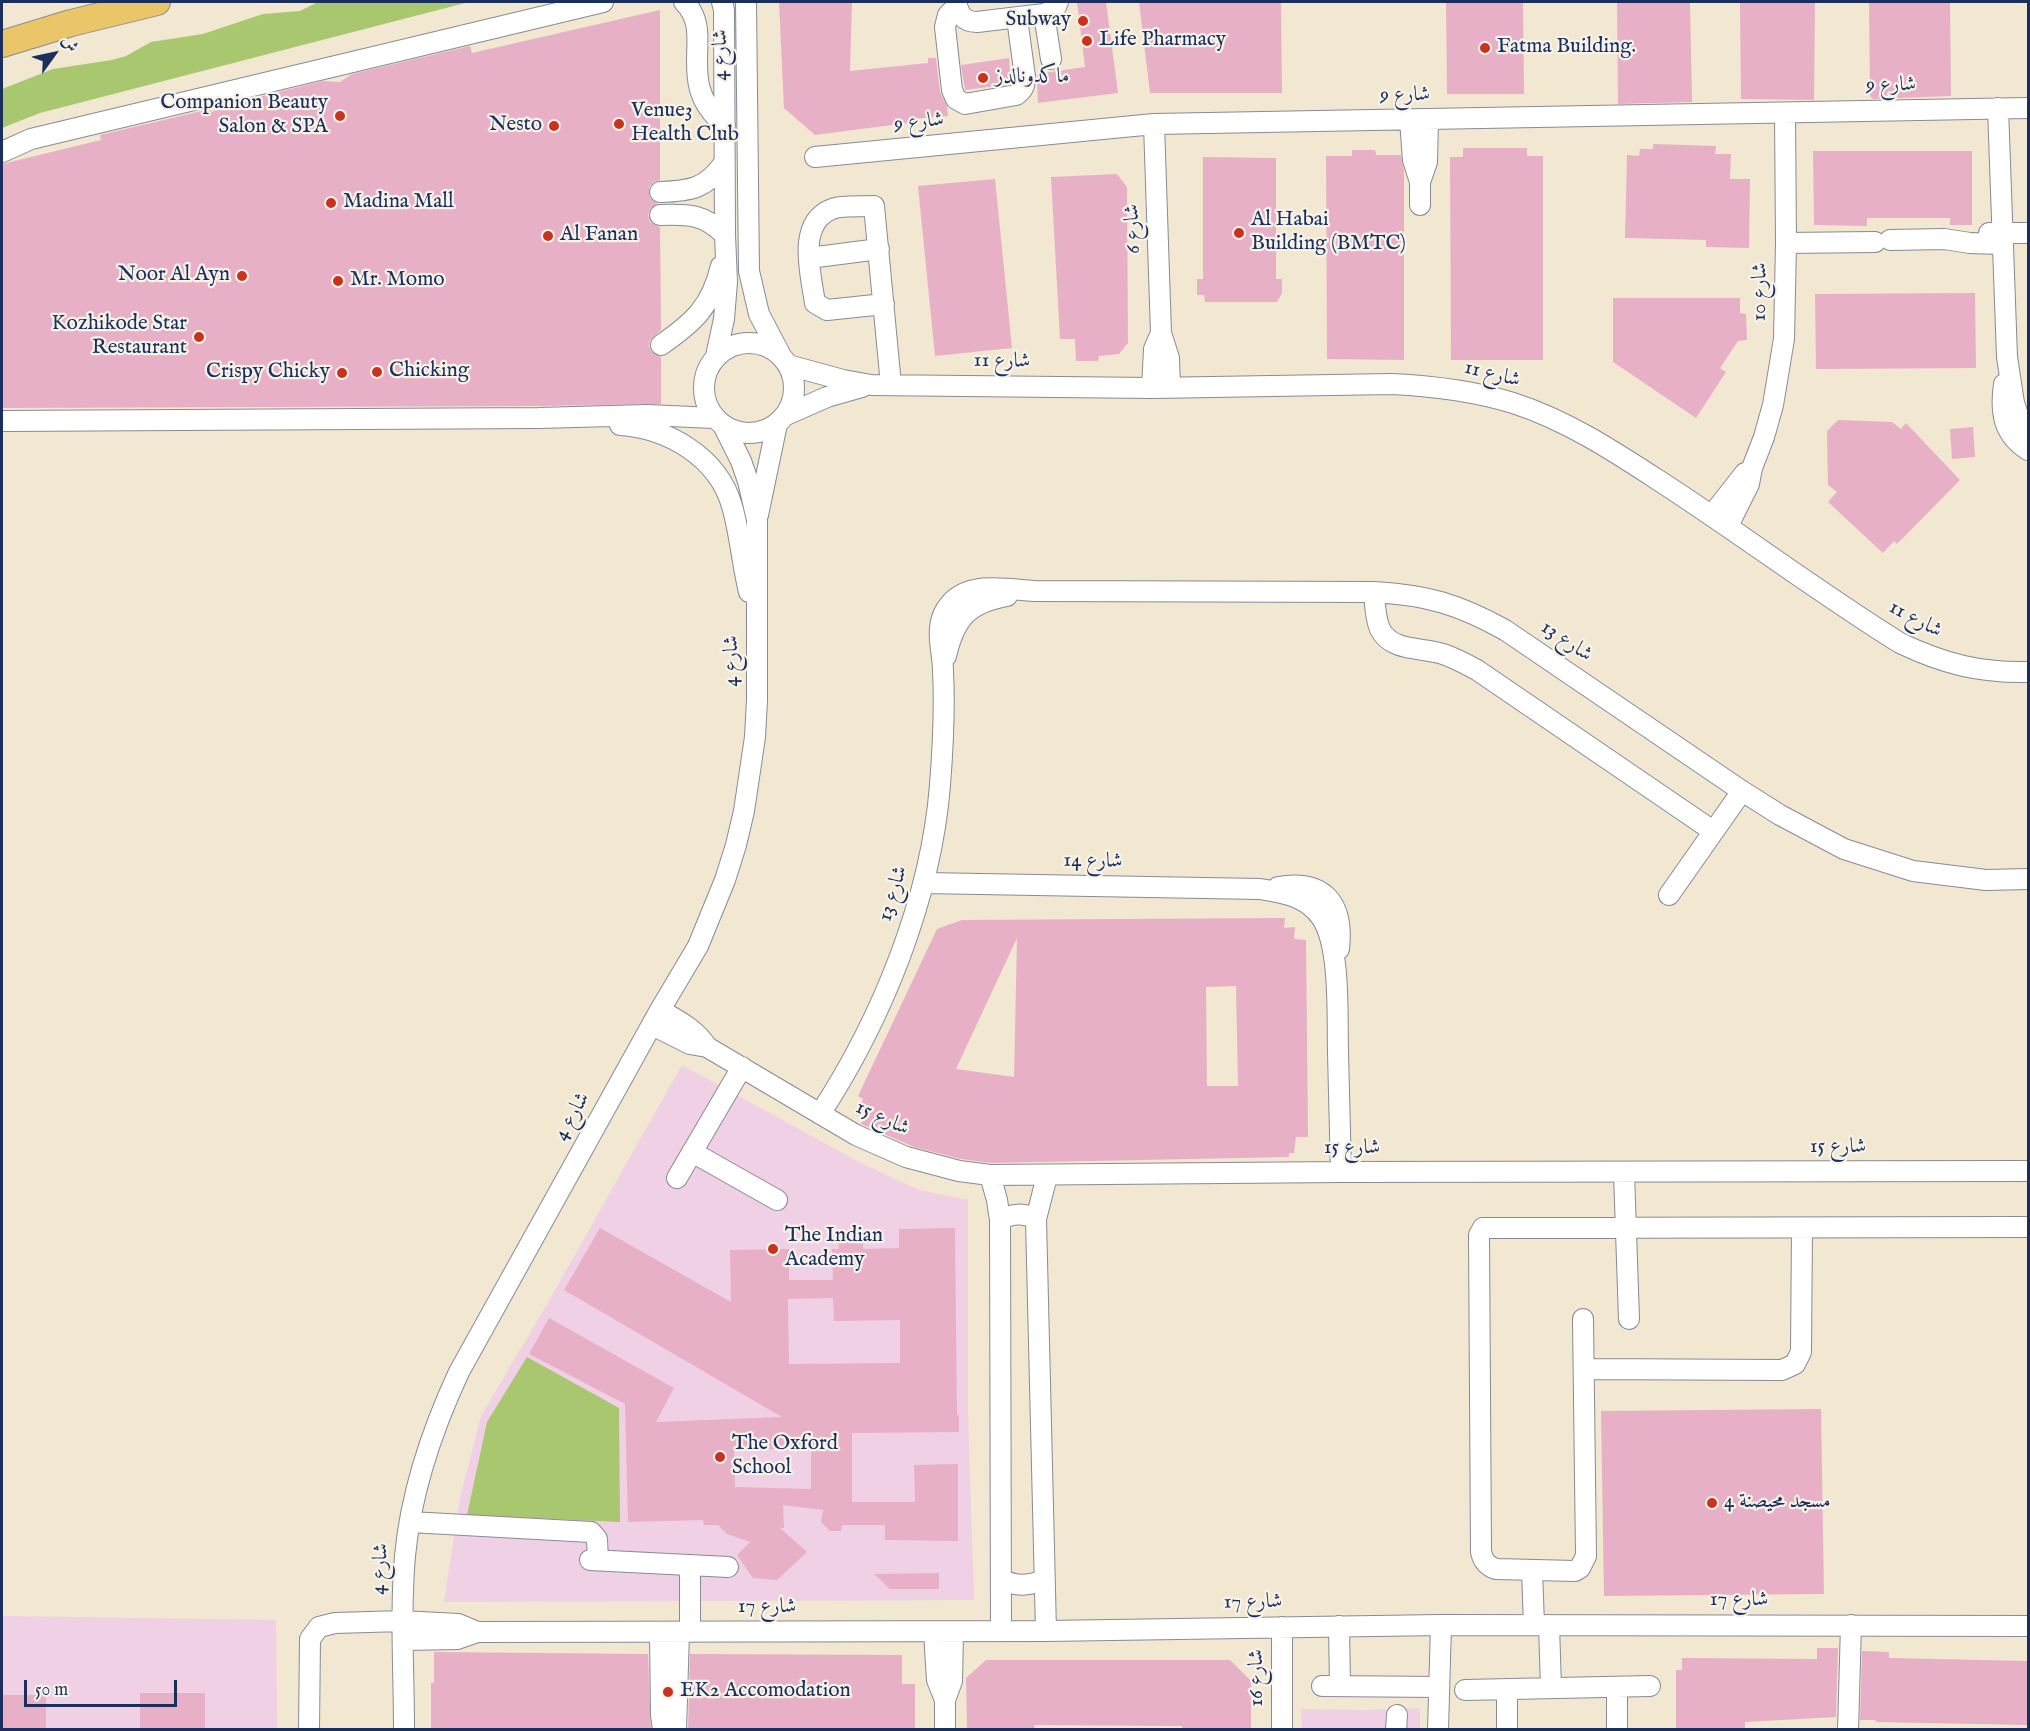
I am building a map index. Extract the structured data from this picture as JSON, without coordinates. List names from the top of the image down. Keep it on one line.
{"streets":{"street":["شارع 4","شارع 9","شارع 6","شارع 10","شارع 11","شارع 13","شارع 14","شارع 15","شارع 17","شارع 16"]},"crossings":[["شارع 4","شارع 11"],["شارع 4","شارع 15"],["شارع 4","شارع 17"],["شارع 9","شارع 6"],["شارع 9","شارع 10"],["شارع 6","شارع 11"],["شارع 10","شارع 11"],["شارع 13","شارع 14"],["شارع 13","شارع 15"],["شارع 14","شارع 15"],["شارع 17","شارع 16"]],"places":["Subway","Life Pharmacy","Fatma Building.","ماكدونالدز","Companion Beauty Salon & SPA","Venue3 Health Club","Nesto","Madina Mall","Al Habai Building (BMTC)","Al Fanan","Noor Al Ayn","Mr. Momo","Kozhikode Star Restaurant","Chicking","Crispy Chicky","The Indian Academy","The Oxford School","مسجد محيصنة 4","EK2 Accomodation"],"scale_bar":"50 m","north":"top right"}
